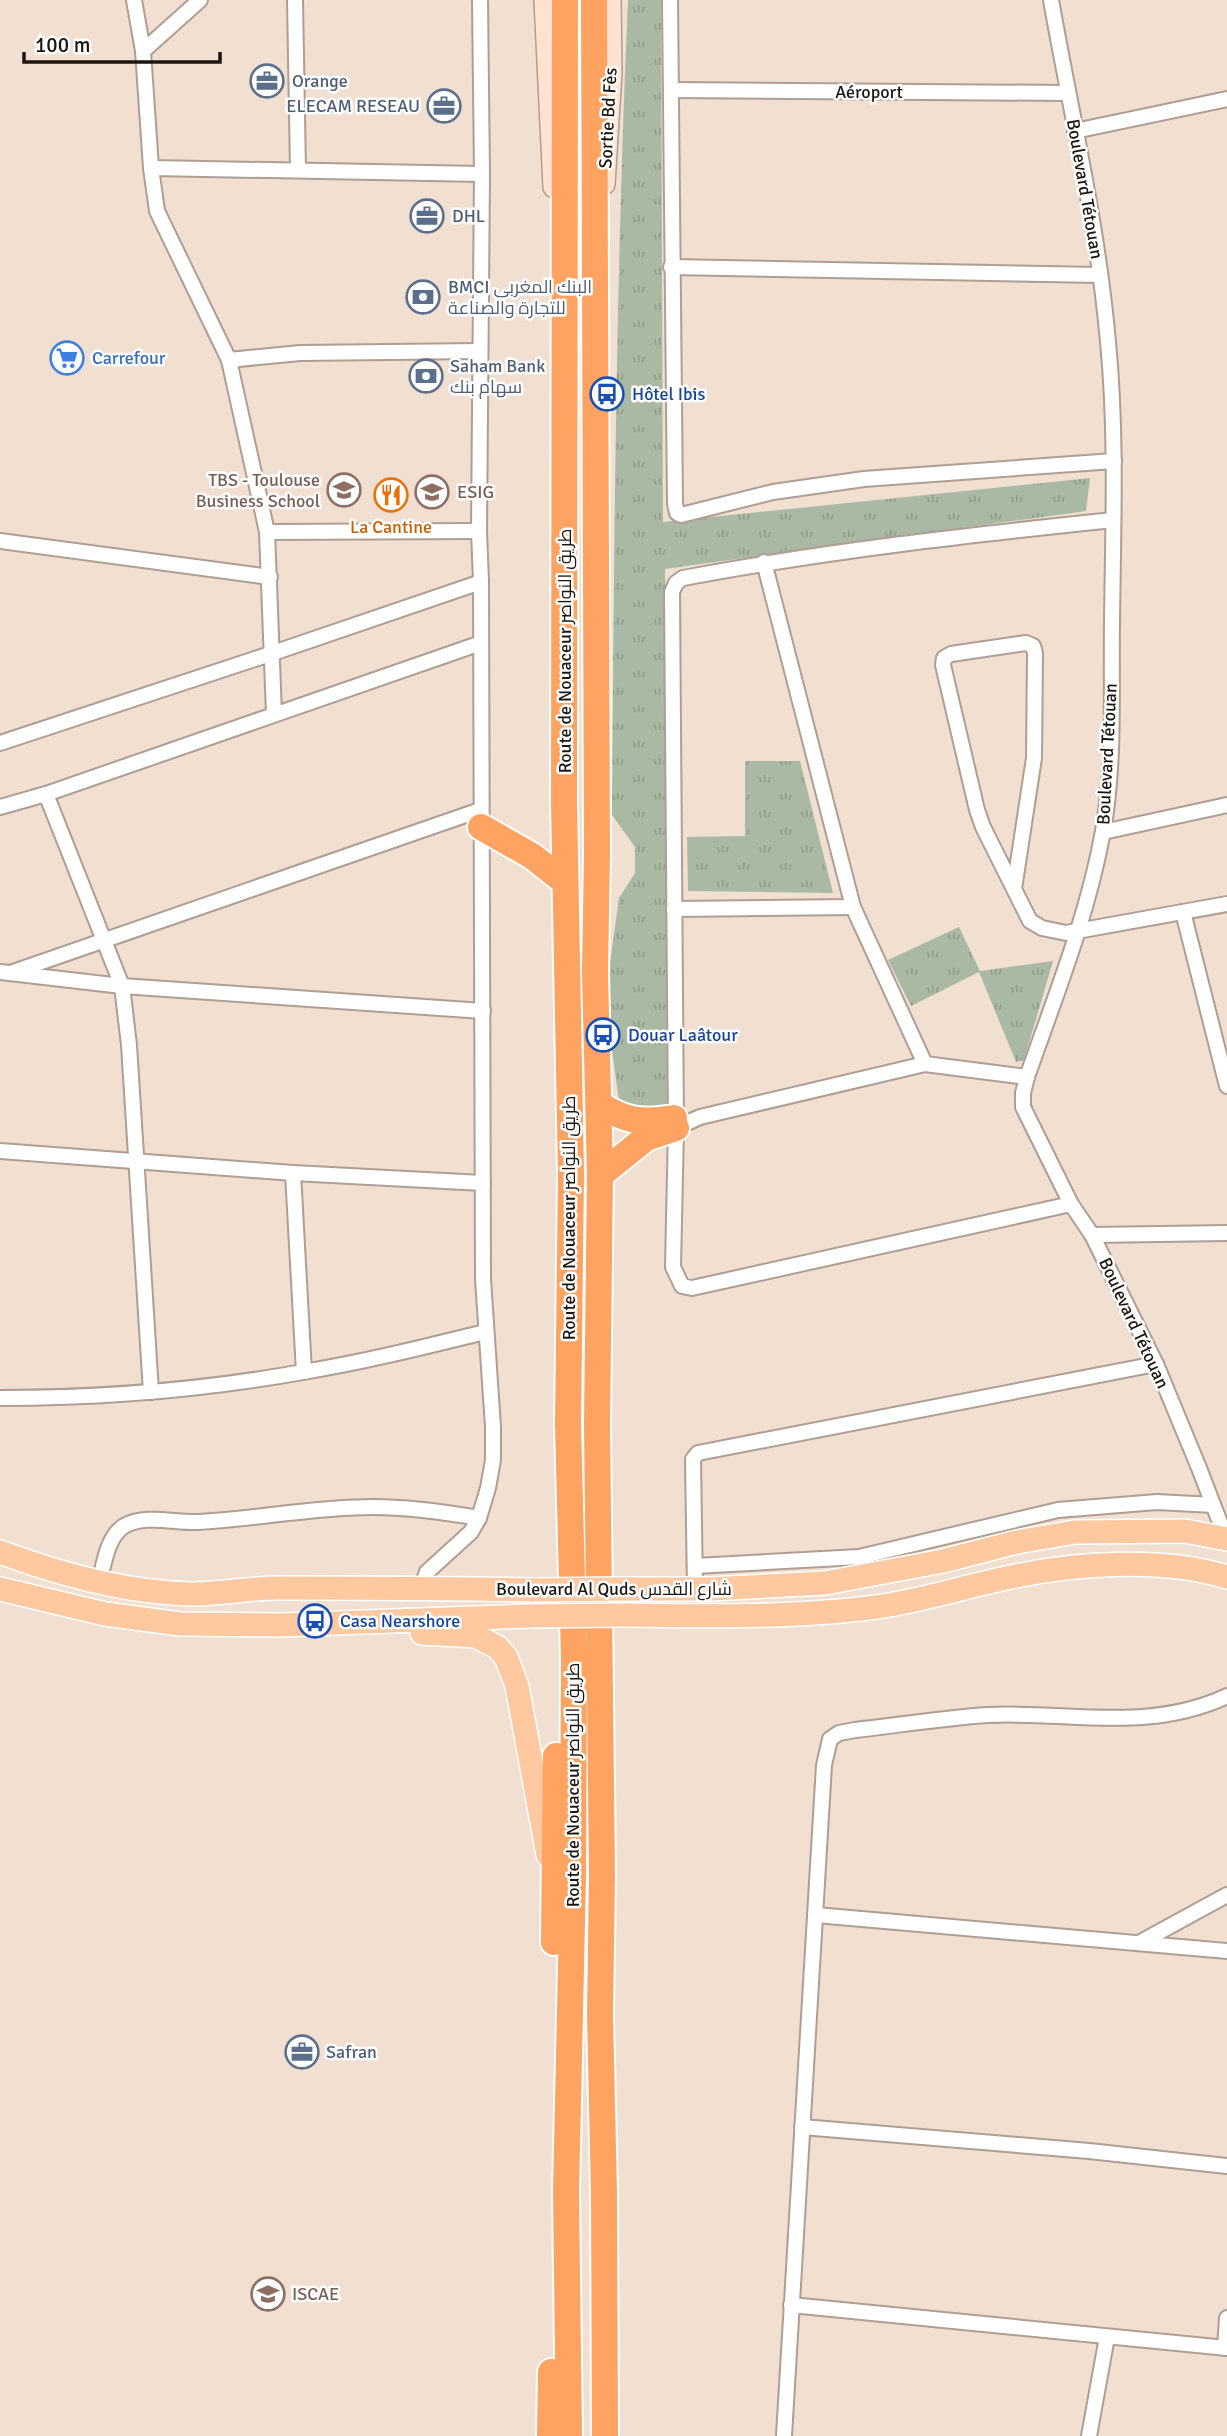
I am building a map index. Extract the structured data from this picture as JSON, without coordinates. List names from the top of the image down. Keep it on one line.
{"streets":{"highway":["Route de Nouaceur طريق النواصر"],"main road":["Sortie Bd Fès","Boulevard Al Quds شارع القدس"],"street":["Aéroport","Boulevard Tétouan"]},"crossings":[["Aéroport","Boulevard Tétouan"],["Sortie Bd Fès","Route de Nouaceur طريق النواصر"],["Boulevard Tétouan","Boulevard Al Quds شارع القدس"]],"places":{"office":["Orange","ELECAM RESEAU","DHL","Safran"],"bank":["BMCI البنك المغربي للتجارة والصناعة","Saham Bank سهام بنك"],"supermarket":["Carrefour"],"bus stop":["Hôtel Ibis","Douar Laâtour","Casa Nearshore"],"school or university":["TBS - Toulouse Business School","ESIG","ISCAE"],"restaurant":["La Cantine"]},"scale_bar":"100 m"}
